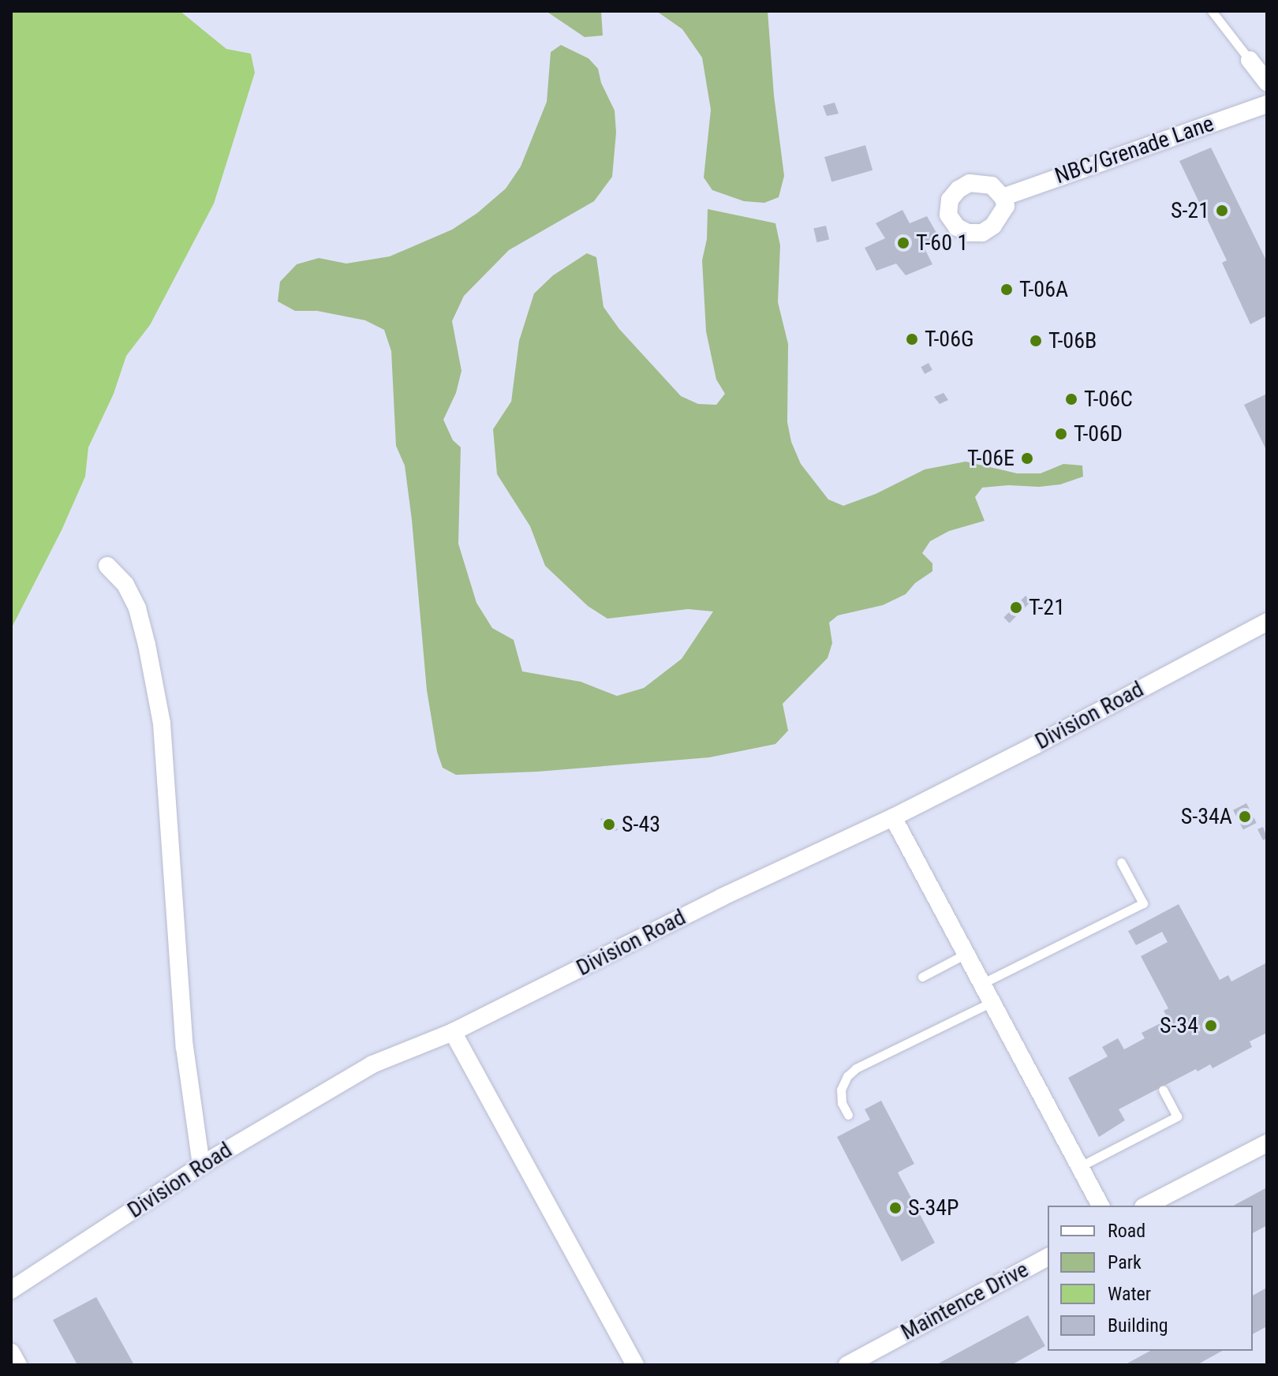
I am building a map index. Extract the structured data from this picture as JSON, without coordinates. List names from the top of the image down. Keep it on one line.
{"streets":{"street":["NBC/Grenade Lane","Division Road","Maintence Drive"]},"places":["S-21","T-60 1","T-06A","T-06G","T-06B","T-06C","T-06D","T-06E","T-21","S-34A","S-43","S-34","S-34P"],"legend":["Road","Park","Water","Building"]}
